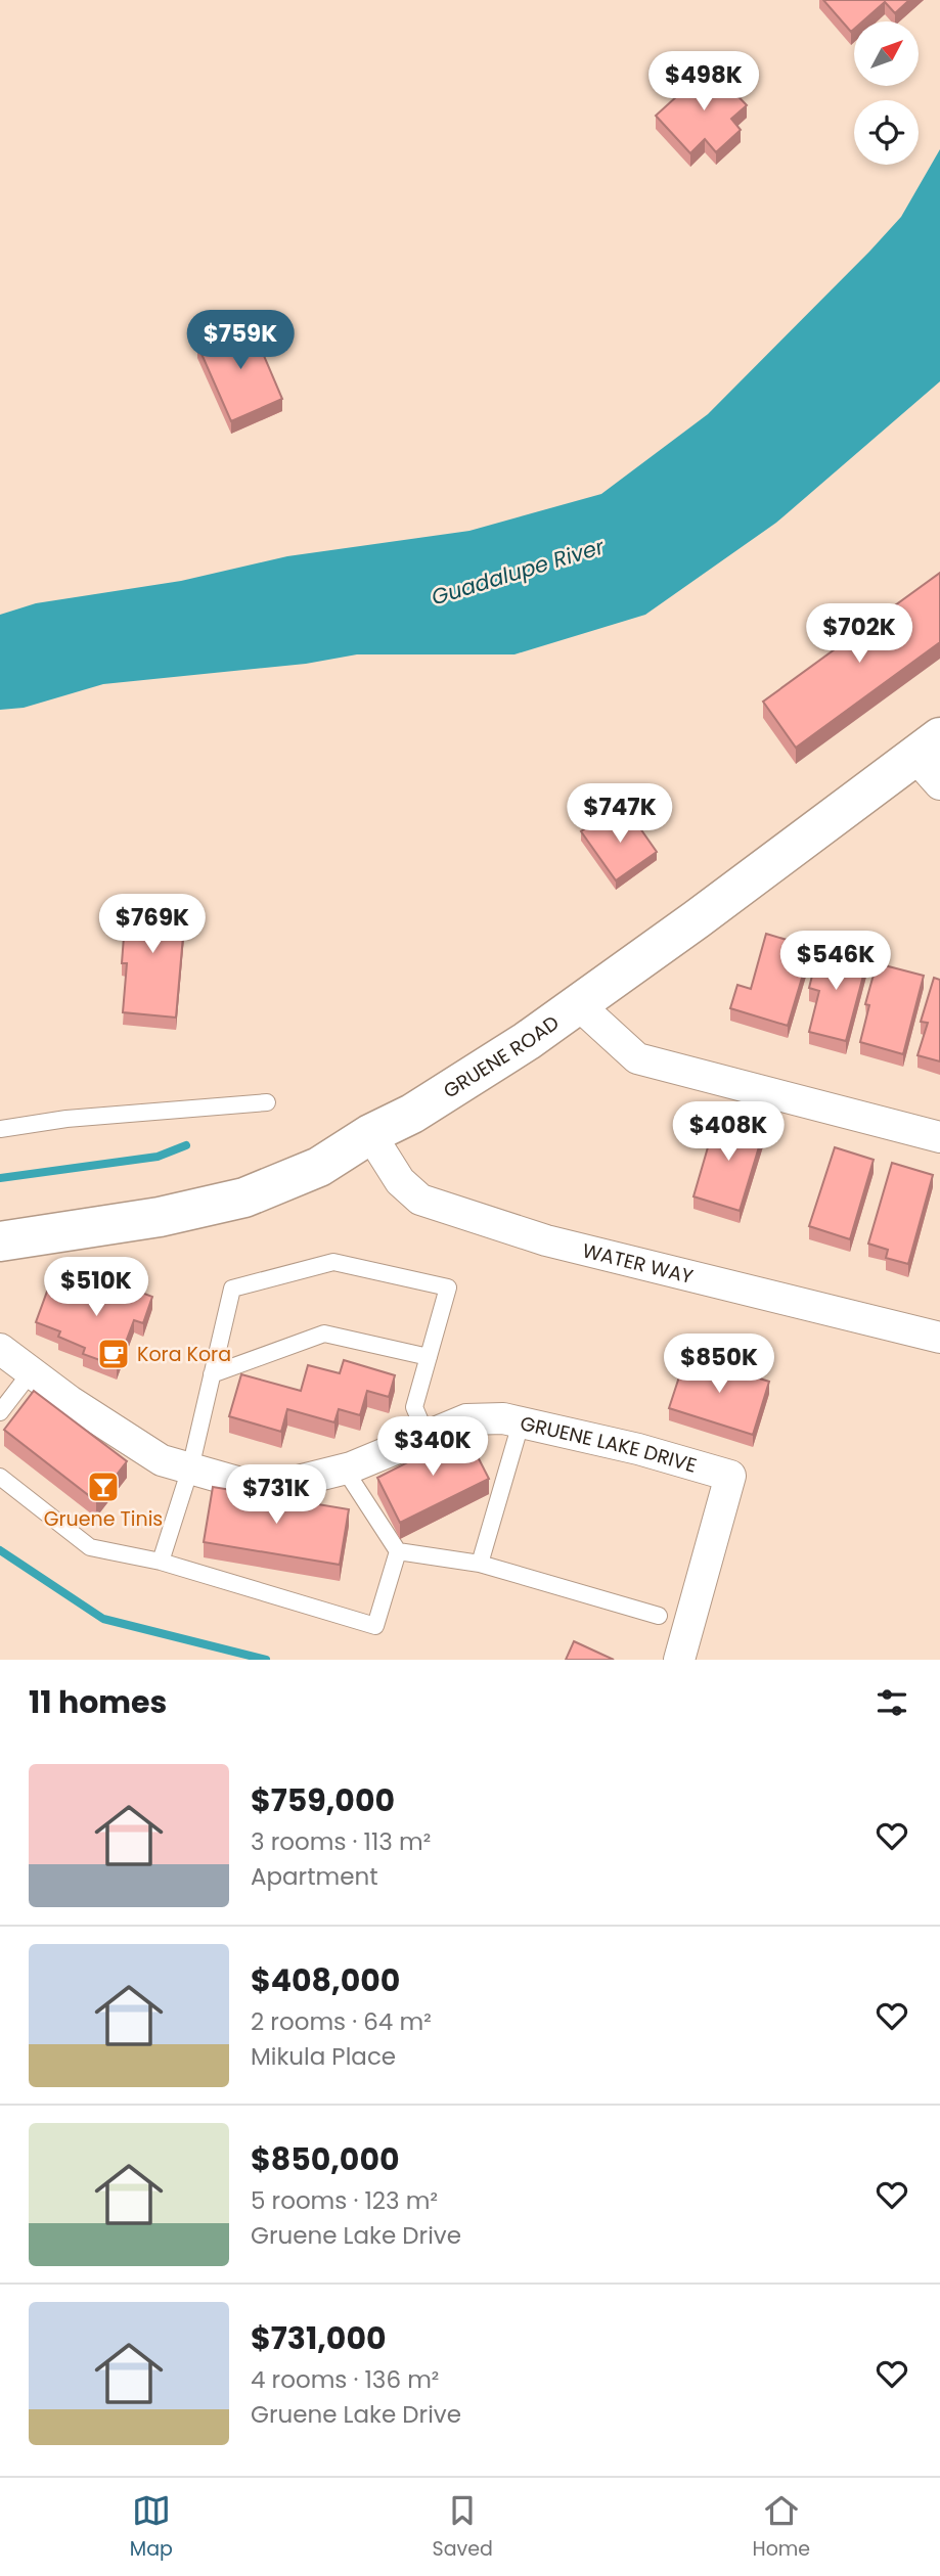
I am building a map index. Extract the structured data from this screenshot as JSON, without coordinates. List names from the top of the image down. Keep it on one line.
{"streets":{"street":["GRUENE ROAD","WATER WAY","GRUENE LAKE DRIVE"]},"crossings":[["GRUENE ROAD","WATER WAY"]],"water":["Guadalupe River"],"places":{"cafe":["Kora Kora"],"bar":["Gruene Tinis"]},"north":"top right","page":{"price":["$498K","$759K","$702K","$747K","$769K","$546K","$408K","$510K","$850K","$340K","$731K"],"heading":"11 homes","list":[{"name":"$759,000","note":"3 rooms · 113 m² · Apartment"},{"name":"$408,000","note":"2 rooms · 64 m² · Mikula Place"},{"name":"$850,000","note":"5 rooms · 123 m² · Gruene Lake Drive"},{"name":"$731,000","note":"4 rooms · 136 m² · Gruene Lake Drive"}],"tabs":["Map","Saved","Home"]}}
